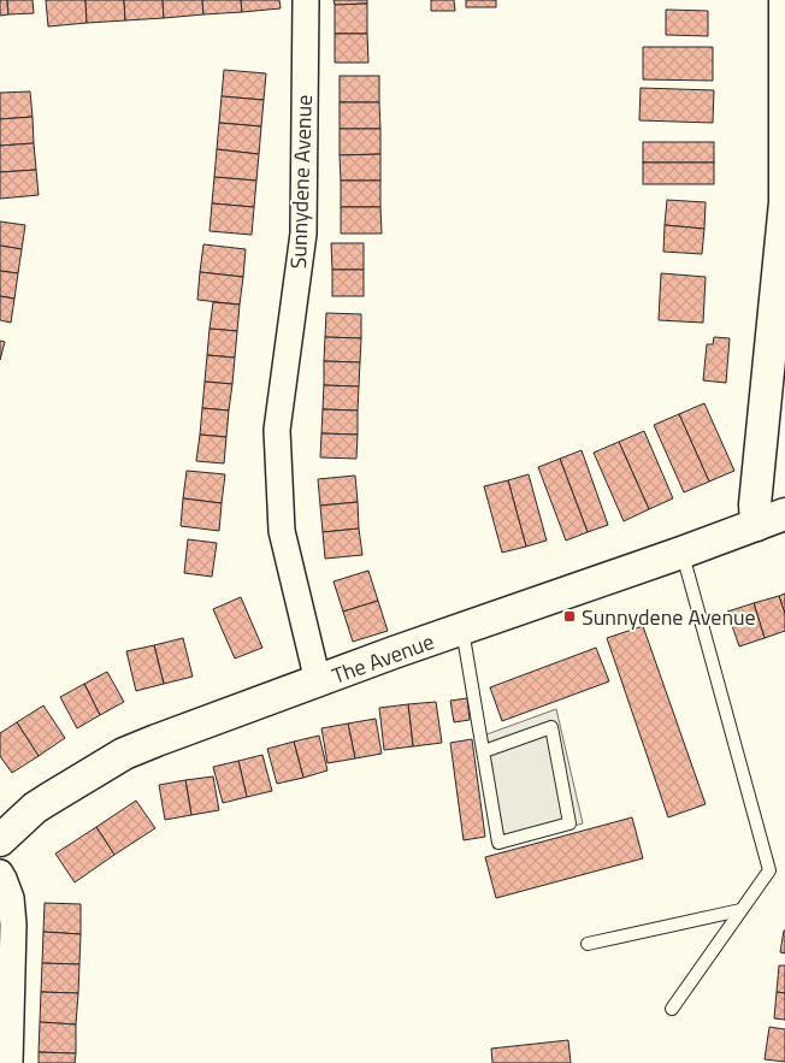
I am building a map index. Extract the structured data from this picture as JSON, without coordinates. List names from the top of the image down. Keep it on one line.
{"streets":{"street":["Sunnydene Avenue","The Avenue"]},"crossings":[["Sunnydene Avenue","The Avenue"]],"places":{"transit":["Sunnydene Avenue"]}}
